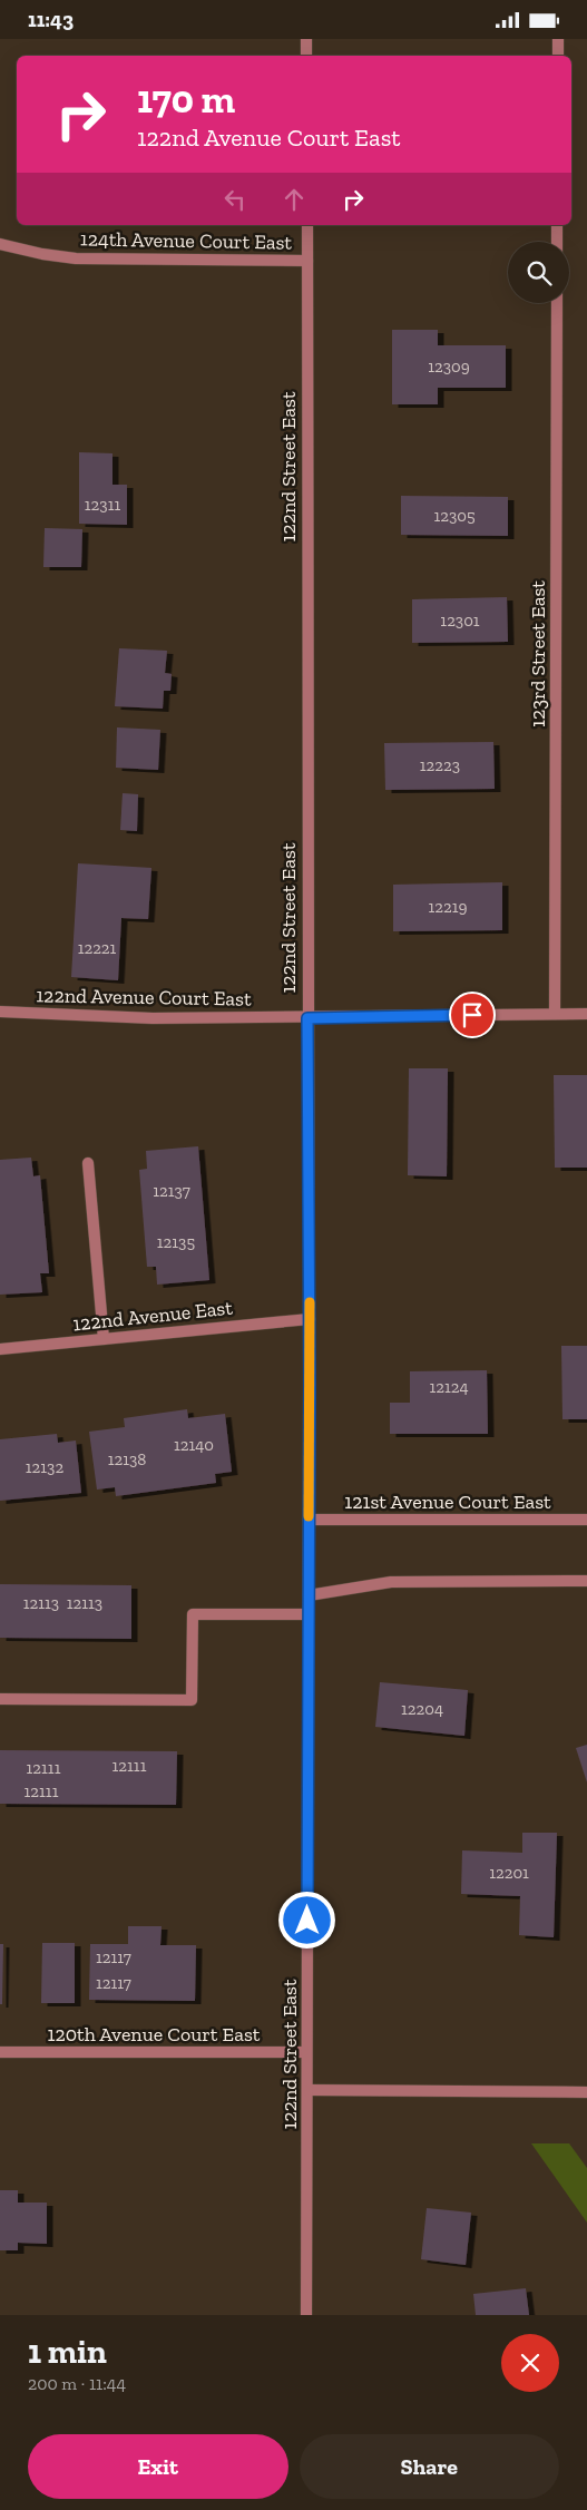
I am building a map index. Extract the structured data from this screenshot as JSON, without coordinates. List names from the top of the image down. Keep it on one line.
{"streets":{"street":["124th Avenue Court East","122nd Street East","123rd Street East","122nd Avenue Court East","122nd Avenue East","121st Avenue Court East","120th Avenue Court East"]},"crossings":[["124th Avenue Court East","122nd Street East"],["122nd Street East","122nd Avenue Court East"],["122nd Street East","122nd Avenue East"],["122nd Street East","121st Avenue Court East"],["122nd Street East","120th Avenue Court East"],["123rd Street East","122nd Avenue Court East"]],"house_numbers":["12309","12311","12305","12301","12223","12219","12221","12137","12135","12124","12140","12138","12132","12113","12113","12204","12111","12111","12111","12201","12117","12117"],"page":{"status":"11:43","turn":["170 m","122nd Avenue Court East"],"heading":["1 min","200 m · 11:44"],"buttons":["Exit","Share"]}}
